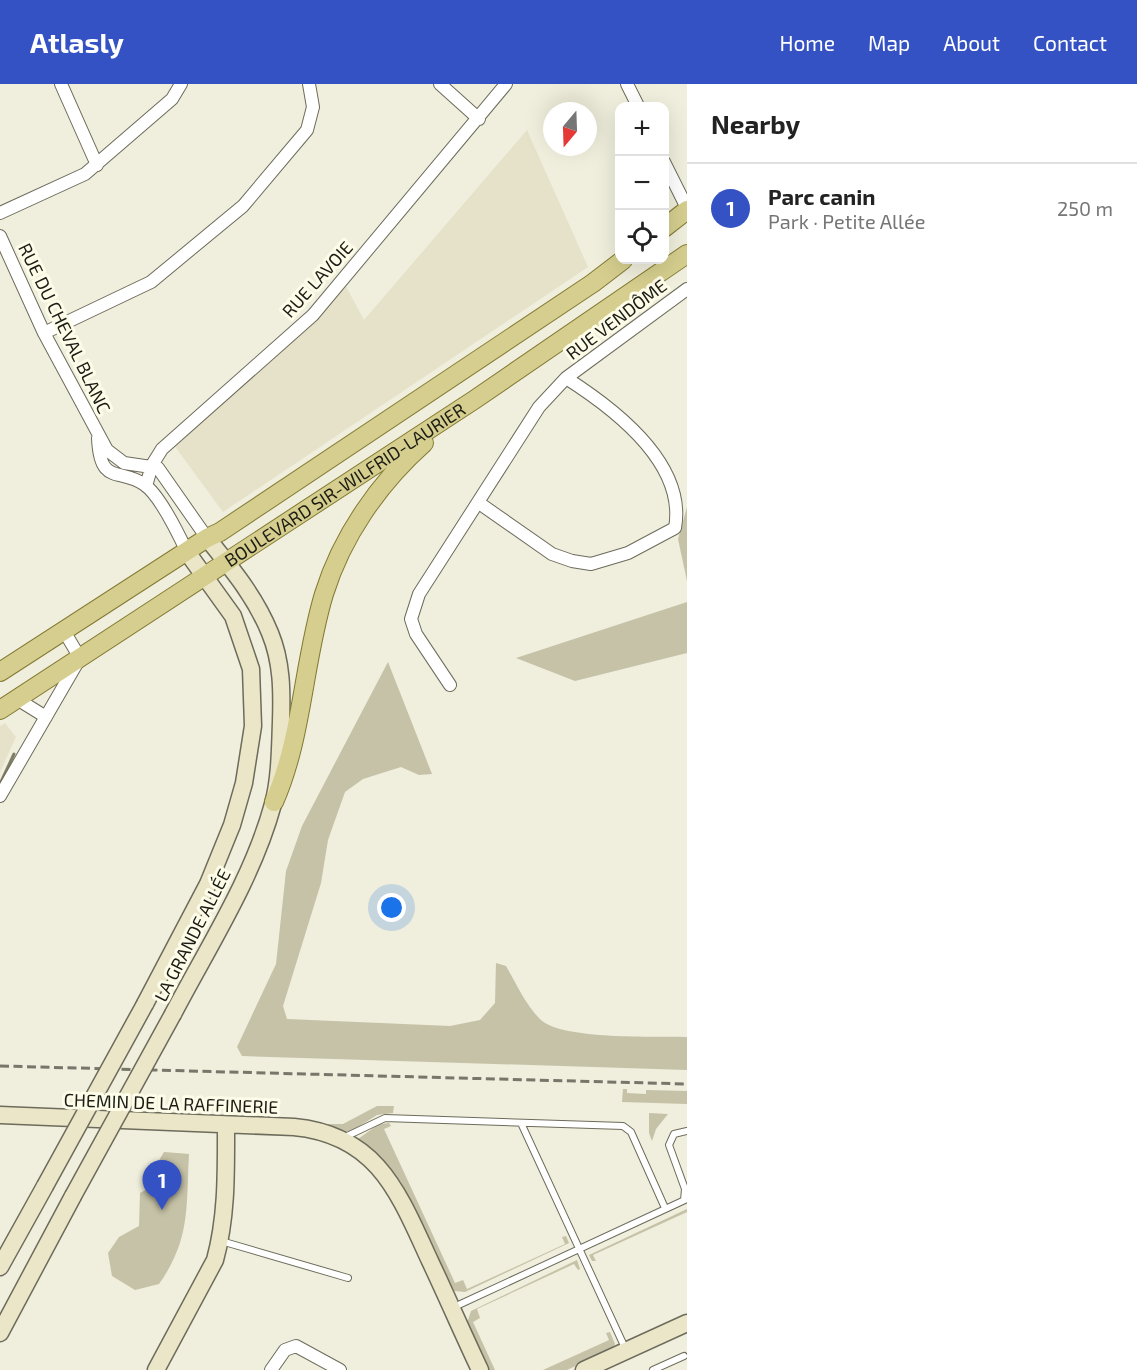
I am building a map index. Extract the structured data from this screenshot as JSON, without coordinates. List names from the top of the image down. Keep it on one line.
{"streets":{"main road":["BOULEVARD SIR-WILFRID-LAURIER"],"street":["RUE LAVOIE","RUE VENDÔME","RUE DU CHEVAL BLANC","LA GRANDE ALLÉE","CHEMIN DE LA RAFFINERIE"]},"crossings":[["RUE LAVOIE","RUE DU CHEVAL BLANC"],["BOULEVARD SIR-WILFRID-LAURIER","LA GRANDE ALLÉE"]],"north":"bottom","page":{"header":"Atlasly","nav":["Home","Map","About","Contact"],"heading":"Nearby","map_buttons":["+","−"],"list":[{"mark":"1","name":"Parc canin","note":"Park · Petite Allée","value":"250 m"}],"pins":"1"}}
